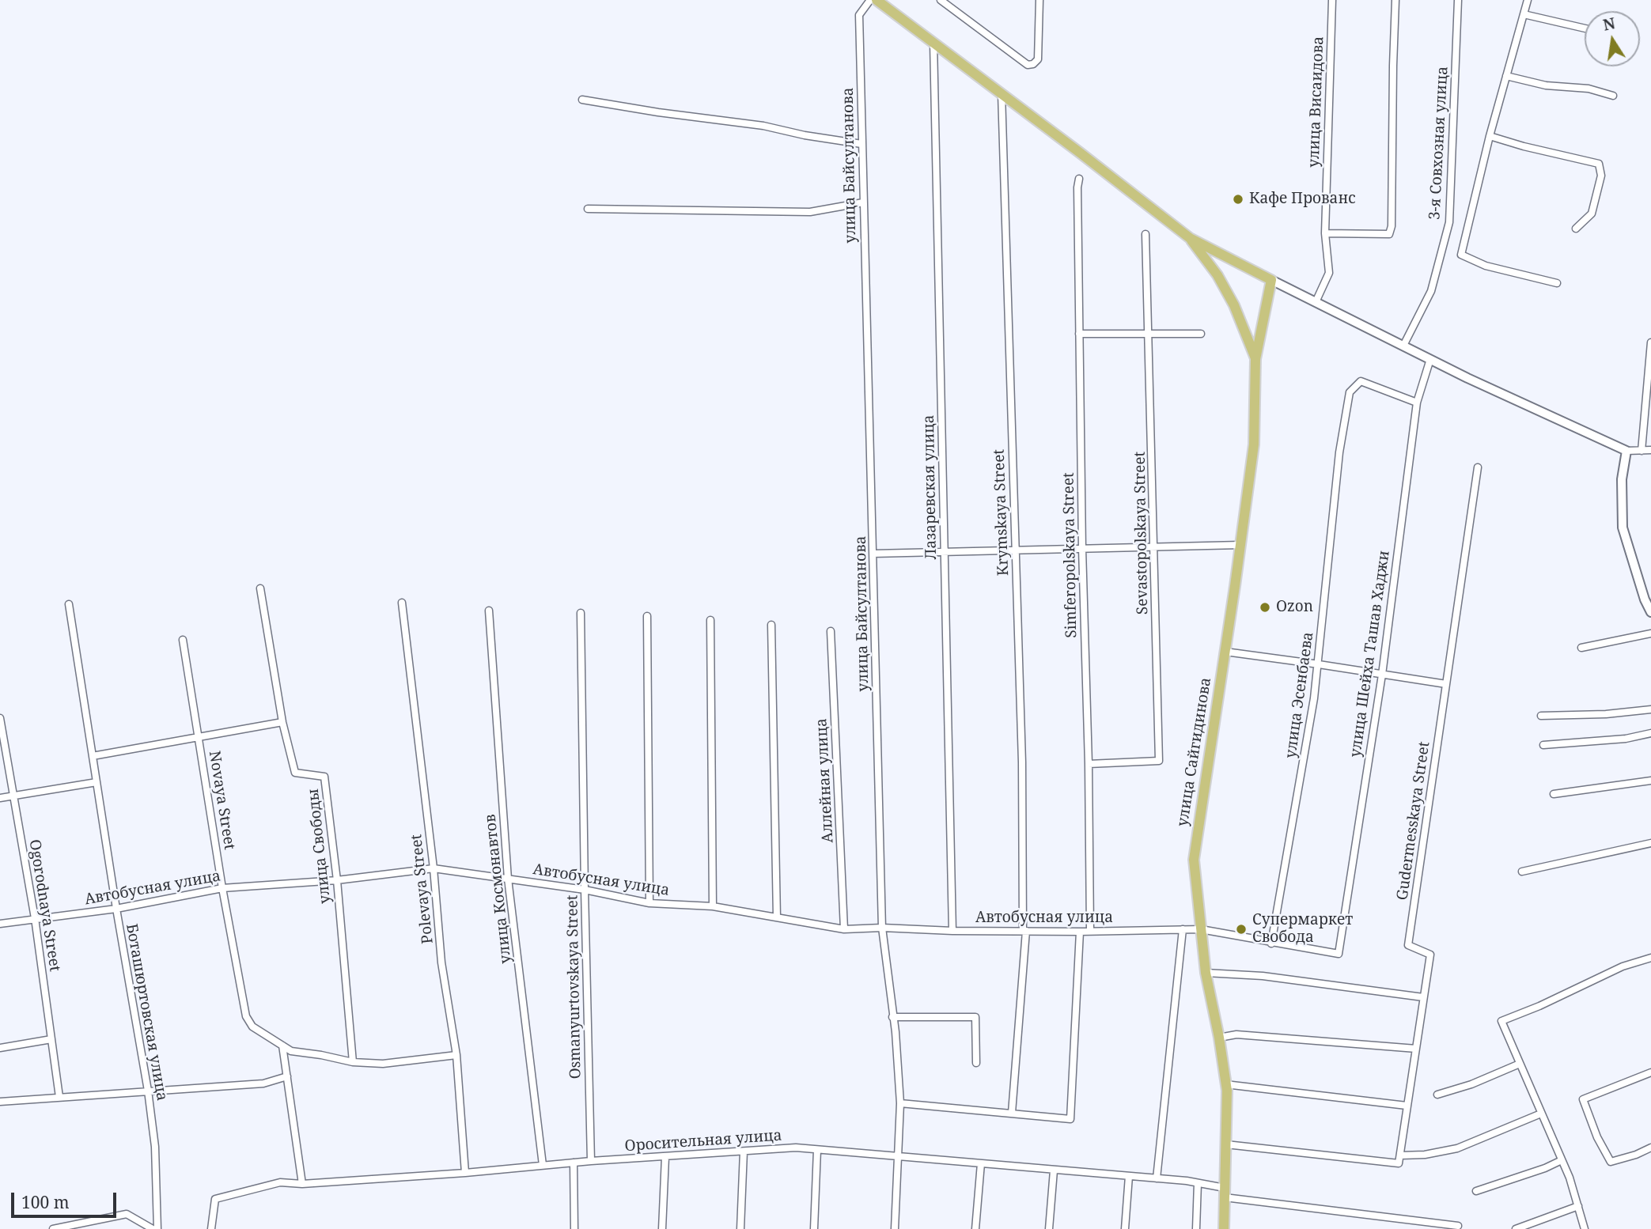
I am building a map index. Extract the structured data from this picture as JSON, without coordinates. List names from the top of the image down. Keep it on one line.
{"streets":{"main road":["улица Сайгидинова"],"street":["улица Висаидова","3-я Совхозная улица","улица Байсултанова","Лазаревская улица","Krymskaya Street","Sevastopolskaya Street","Simferopolskaya Street","улица Шейха Ташав Хаджи","улица Эсенбаева","Аллейная улица","Novaya Street","Gudermesskaya Street","улица Свободы","Автобусная улица","Polevaya Street","улица Космонавтов","Ogorodnaya Street","Osmanyurtovskaya Street","Боташюртовская улица","Оросительная улица"]},"crossings":[["улица Байсултанова","Автобусная улица"],["улица Байсултанова","Оросительная улица"],["Лазаревская улица","Автобусная улица"],["Krymskaya Street","Автобусная улица"],["Sevastopolskaya Street","Simferopolskaya Street"],["Simferopolskaya Street","Автобусная улица"],["улица Шейха Ташав Хаджи","улица Эсенбаева"],["улица Шейха Ташав Хаджи","Автобусная улица"],["улица Эсенбаева","Автобусная улица"],["улица Сайгидинова","Gudermesskaya Street"],["улица Сайгидинова","Автобусная улица"],["улица Сайгидинова","Оросительная улица"],["Аллейная улица","Автобусная улица"],["Novaya Street","улица Свободы"],["Novaya Street","Автобусная улица"],["Novaya Street","Polevaya Street"],["улица Свободы","Автобусная улица"],["Автобусная улица","Polevaya Street"],["Автобусная улица","улица Космонавтов"],["Автобусная улица","Ogorodnaya Street"],["Автобусная улица","Osmanyurtovskaya Street"],["Автобусная улица","Боташюртовская улица"],["Polevaya Street","Оросительная улица"],["улица Космонавтов","Оросительная улица"],["Osmanyurtovskaya Street","Оросительная улица"]],"places":["Кафе Прованс","Ozon","Супермаркет Свобода"],"scale_bar":"100 m","north":"top"}
